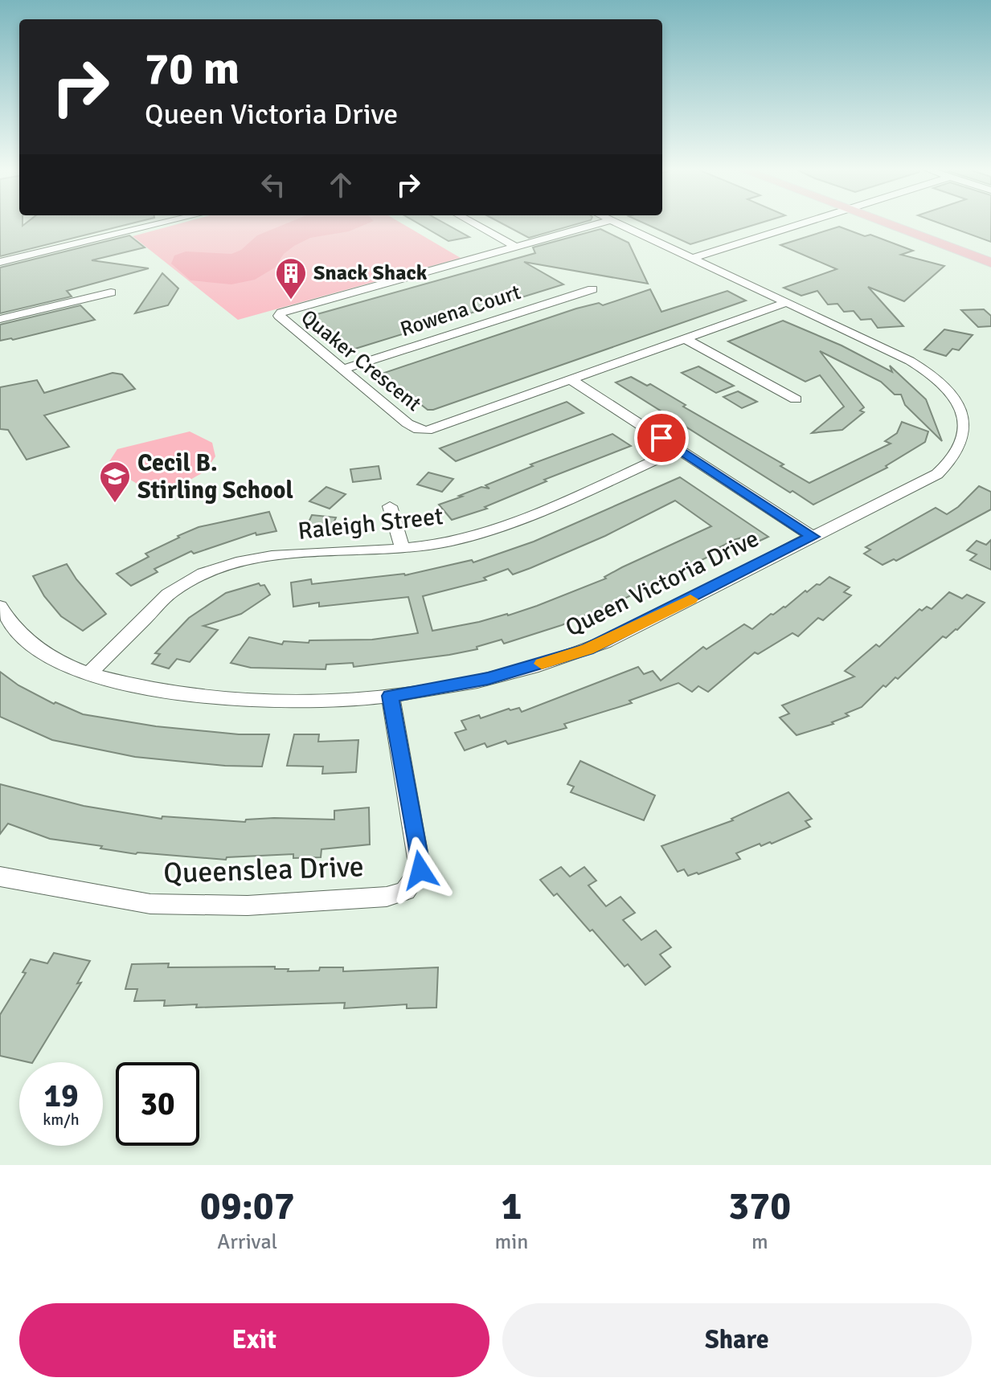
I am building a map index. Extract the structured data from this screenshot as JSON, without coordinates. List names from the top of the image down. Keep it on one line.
{"streets":{"street":["Rowena Court","Quaker Crescent","Raleigh Street","Queen Victoria Drive","Queenslea Drive"]},"crossings":[["Rowena Court","Quaker Crescent"],["Quaker Crescent","Queen Victoria Drive"],["Raleigh Street","Queen Victoria Drive"],["Queen Victoria Drive","Queenslea Drive"]],"places":{"building":["Snack Shack"],"school or university":["Cecil B. Stirling School"]},"page":{"turn":["70 m","Queen Victoria Drive"],"speed":"19 km/h","limit":"30","eta":["09:07","Arrival","1","min","370","m"],"buttons":["Exit","Share"]}}
